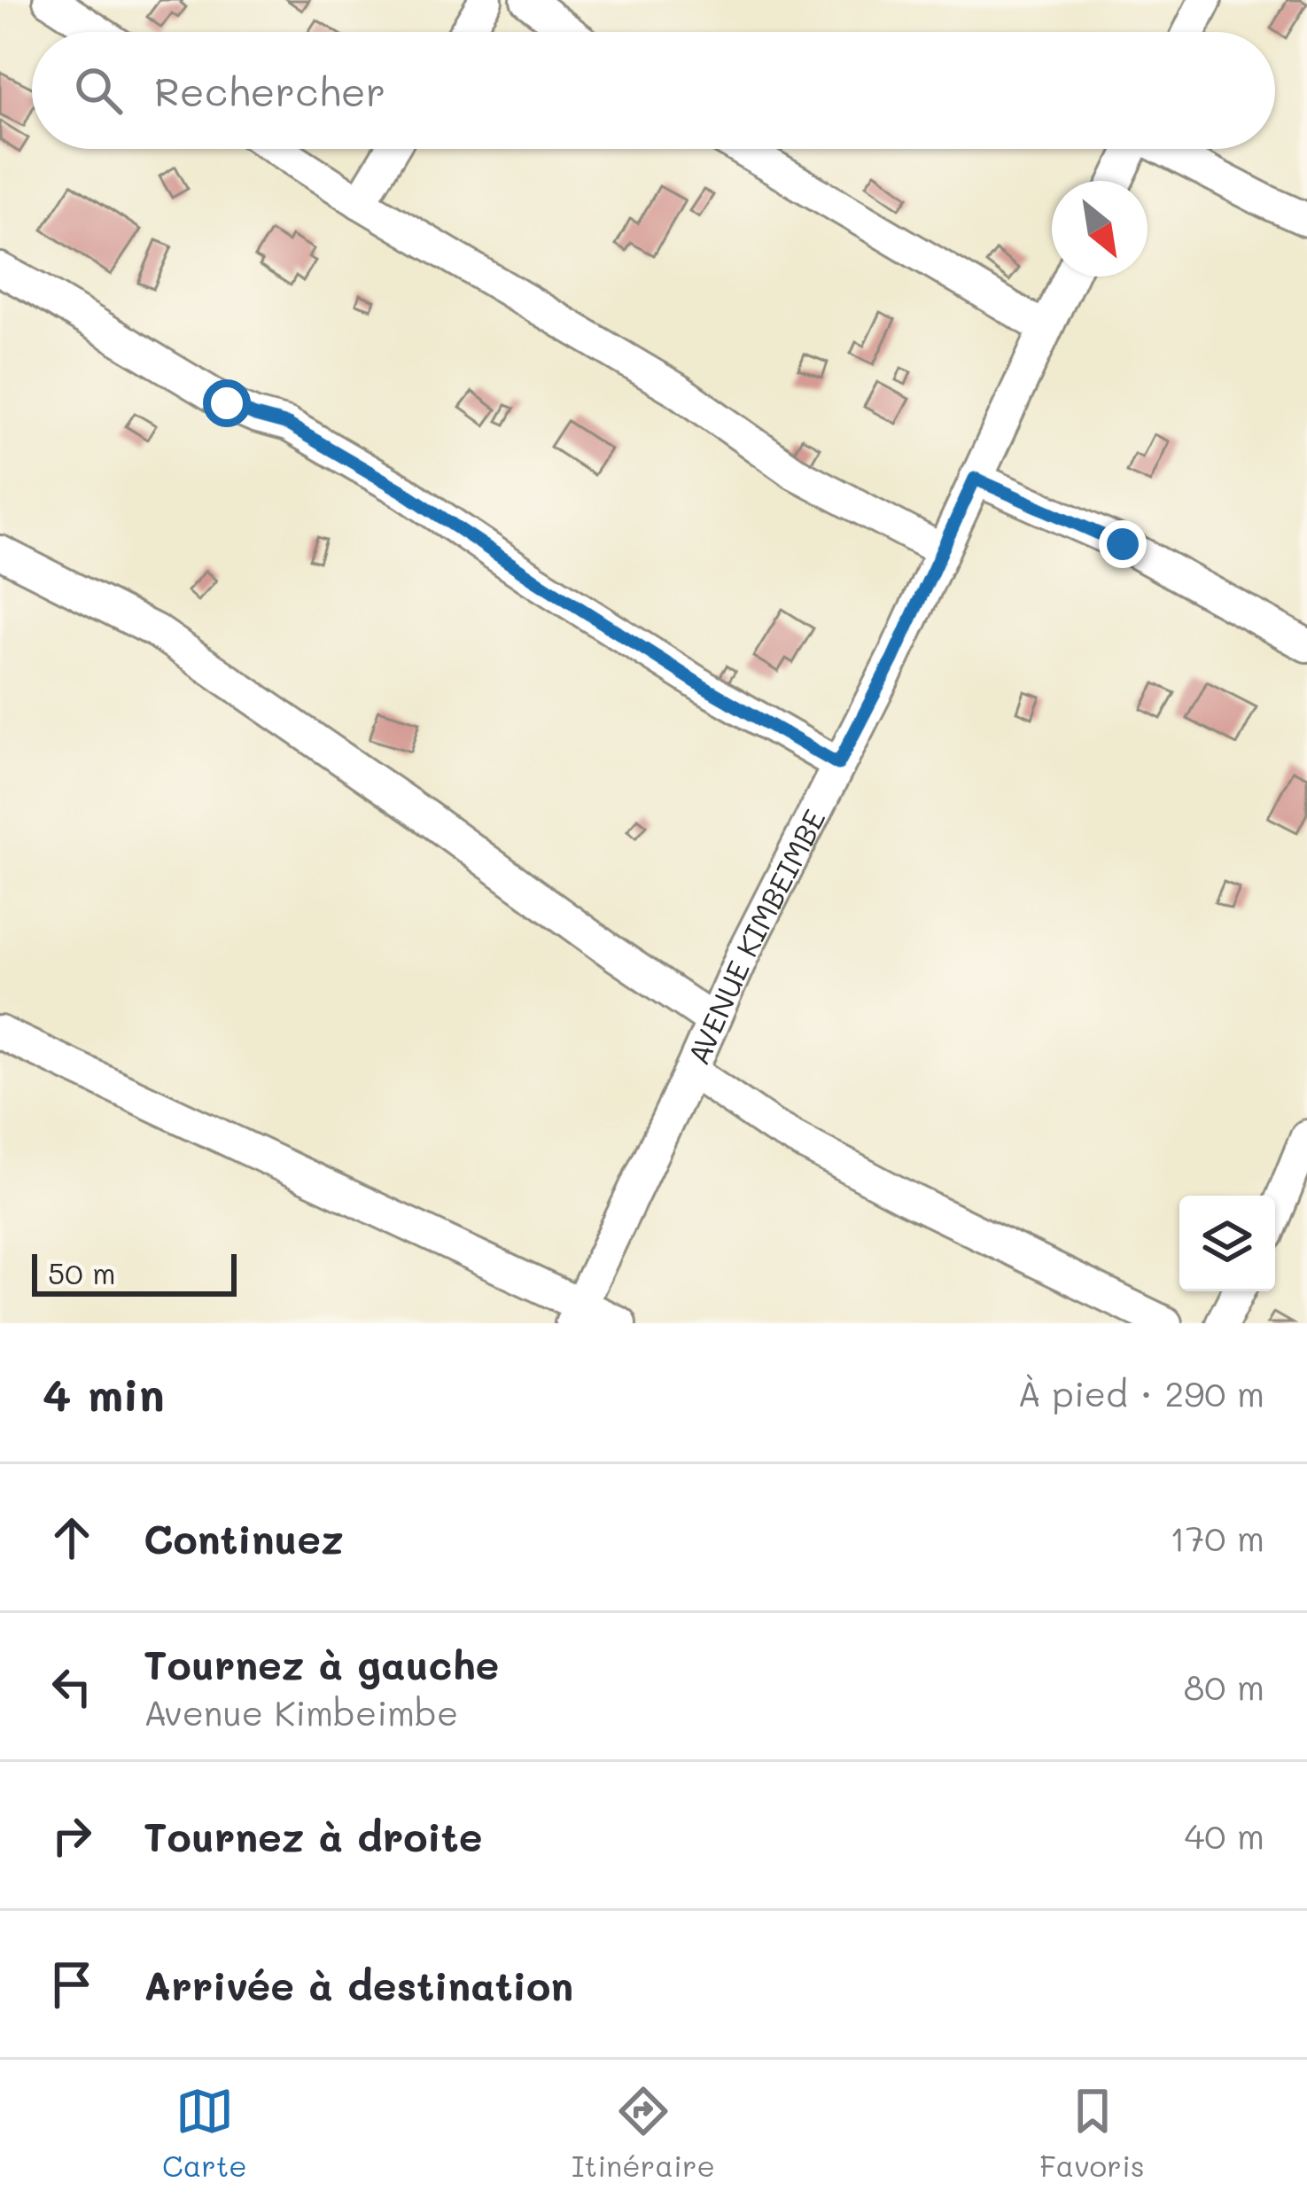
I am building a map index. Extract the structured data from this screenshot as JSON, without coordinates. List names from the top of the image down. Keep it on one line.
{"streets":{"street":["AVENUE KIMBEIMBE"]},"scale_bar":"50 m","north":"bottom right","page":{"search":"Rechercher","scale":"50 m","heading":["4 min","À pied · 290 m"],"list":[["Continuez","170 m"],["Tournez à gauche","Avenue Kimbeimbe","80 m"],["Tournez à droite","40 m"],"Arrivée à destination"],"nav":["Carte","Itinéraire","Favoris"]}}
